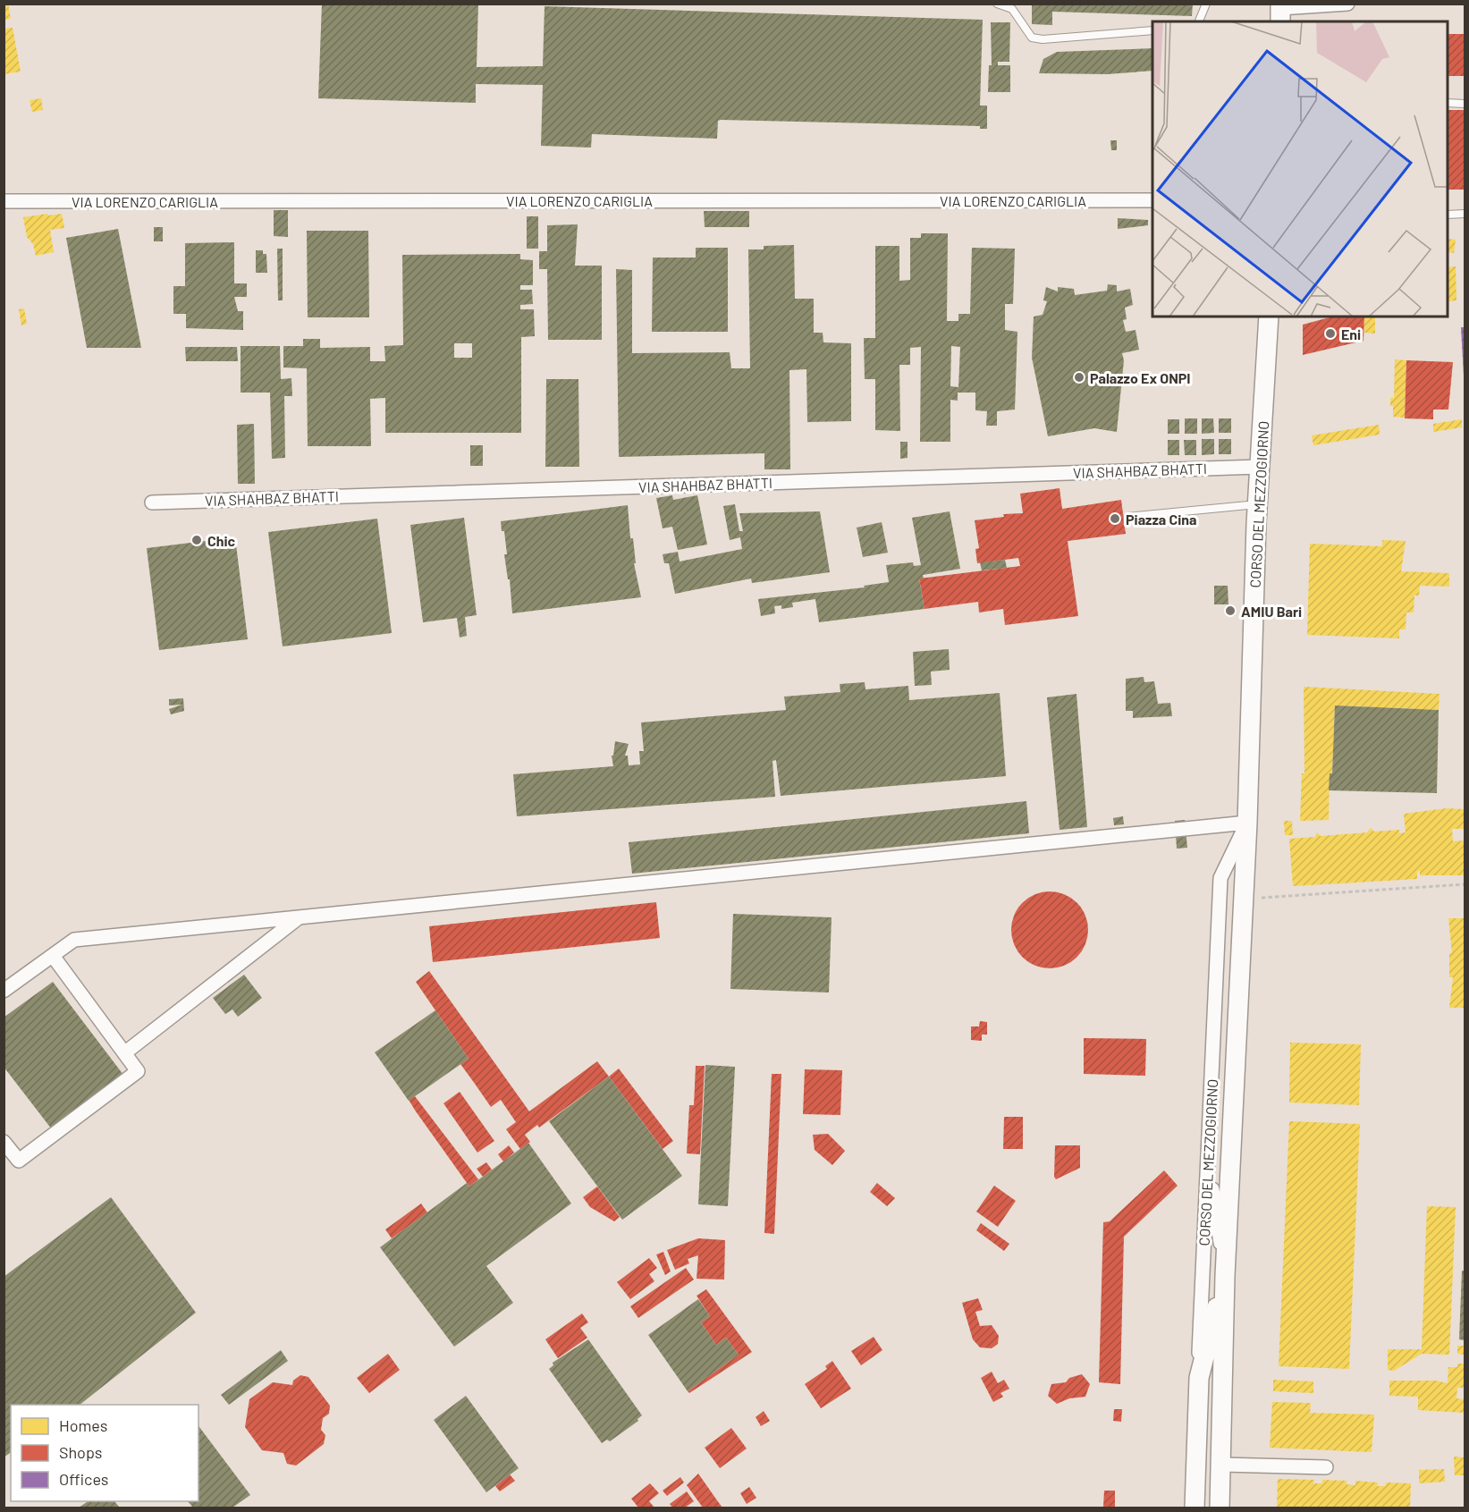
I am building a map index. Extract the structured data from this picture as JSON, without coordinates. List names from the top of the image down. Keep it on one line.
{"streets":{"main road":["CORSO DEL MEZZOGIORNO"],"street":["VIA LORENZO CARIGLIA","VIA SHAHBAZ BHATTI"]},"crossings":[["VIA SHAHBAZ BHATTI","CORSO DEL MEZZOGIORNO"]],"places":["Eni","Palazzo Ex ONPI","Piazza Cina","Chic","AMIU Bari"],"legend":["Homes","Shops","Offices"]}
